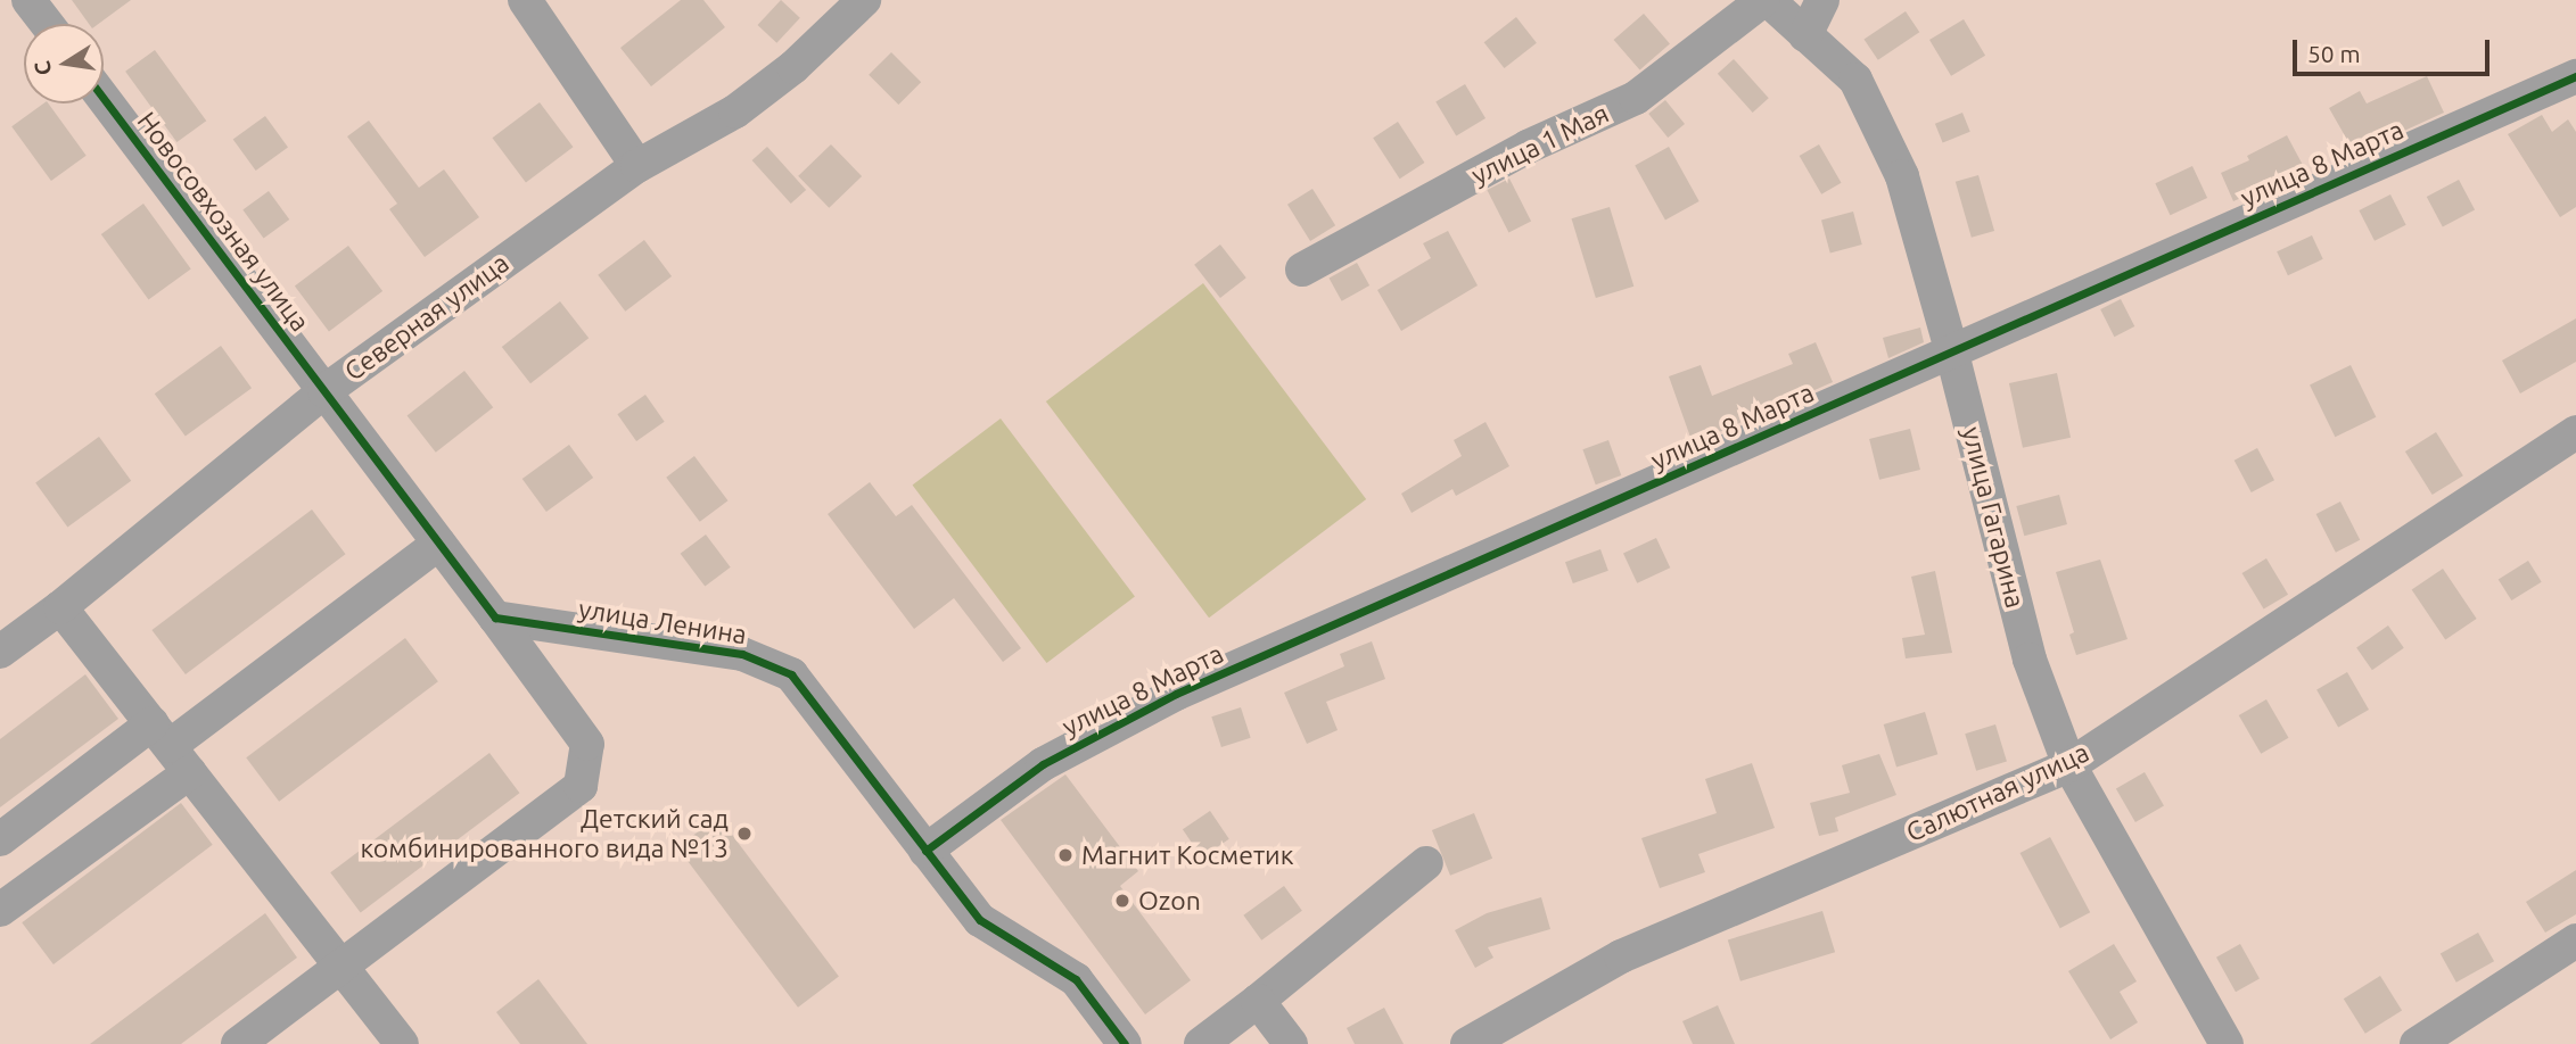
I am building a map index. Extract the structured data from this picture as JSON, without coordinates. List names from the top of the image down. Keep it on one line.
{"streets":{"street":["улица 1 Мая","улица 8 Марта","Новосовхозная улица","Северная улица","улица Гагарина","улица Ленина","Салютная улица"]},"crossings":[["улица 1 Мая","улица Гагарина"],["улица 8 Марта","улица Гагарина"],["улица 8 Марта","улица Ленина"],["Новосовхозная улица","Северная улица"],["улица Гагарина","Салютная улица"]],"places":["Детский сад комбинированного вида №13","Магнит Косметик","Ozon"],"scale_bar":"50 m","north":"left"}
